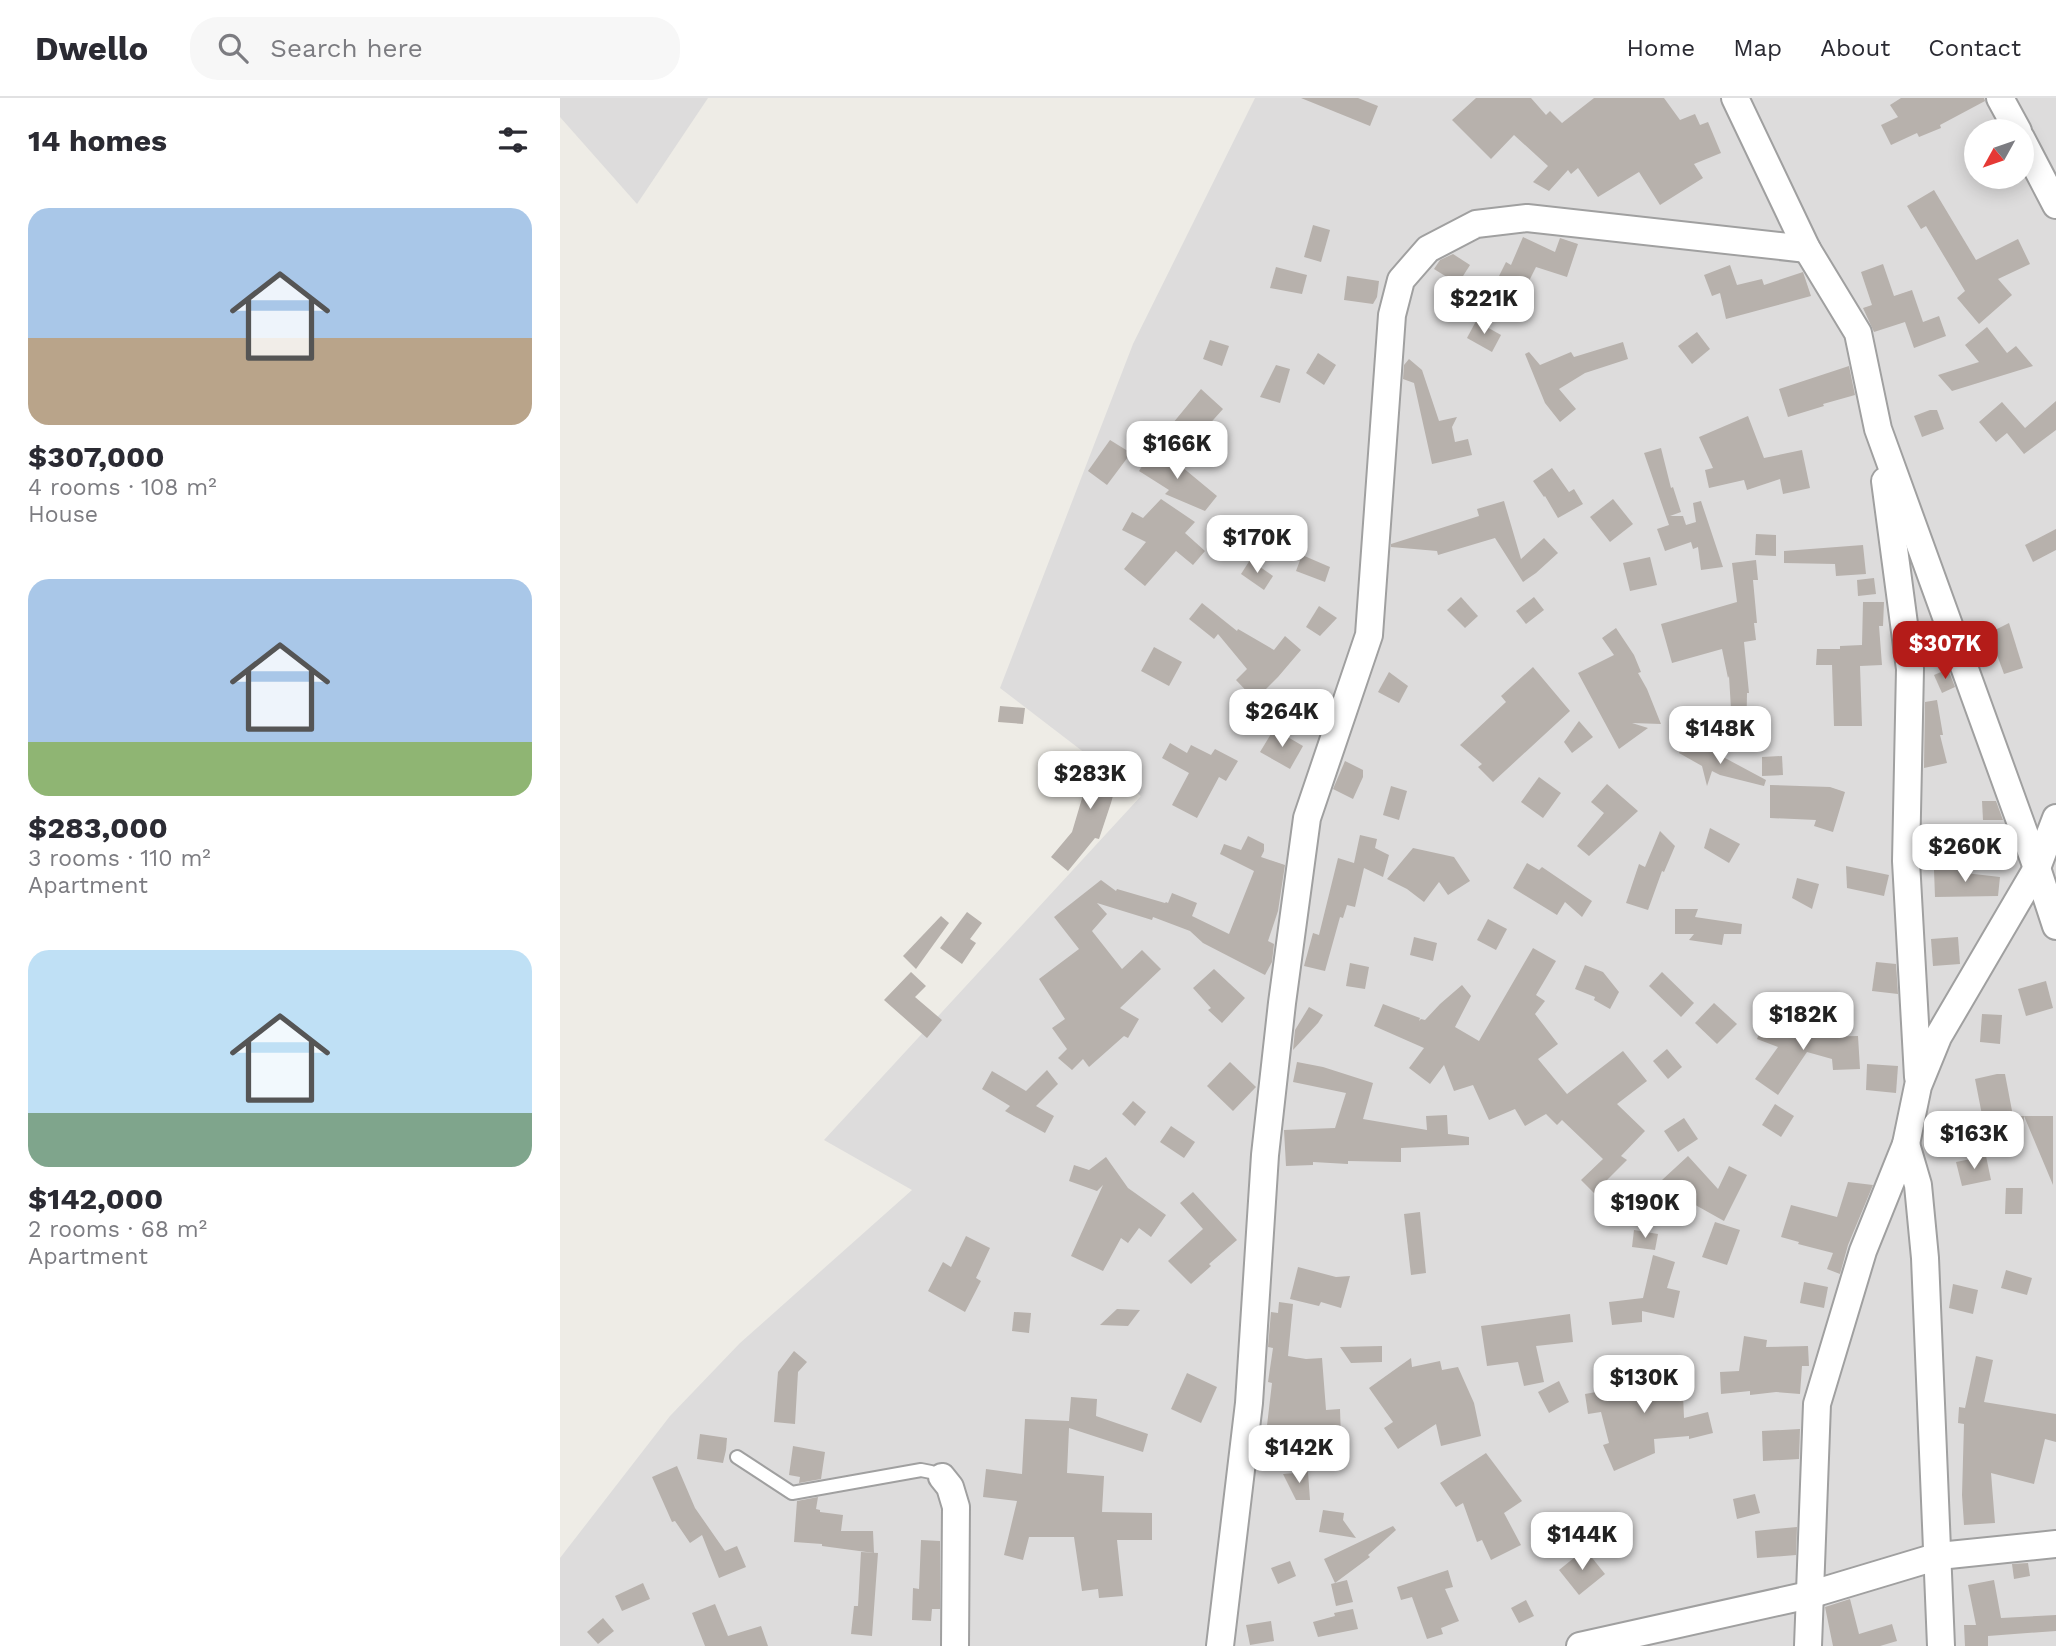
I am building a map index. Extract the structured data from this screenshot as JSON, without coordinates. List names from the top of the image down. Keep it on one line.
{"north":"bottom left","page":{"header":"Dwello","search":"Search here","nav":["Home","Map","About","Contact"],"heading":"14 homes","list":[{"name":"$307,000","note":"4 rooms · 108 m² · House"},{"name":"$283,000","note":"3 rooms · 110 m² · Apartment"},{"name":"$142,000","note":"2 rooms · 68 m² · Apartment"}],"price":["$221K","$166K","$170K","$307K","$264K","$148K","$283K","$260K","$182K","$163K","$190K","$130K","$142K","$144K"]}}
